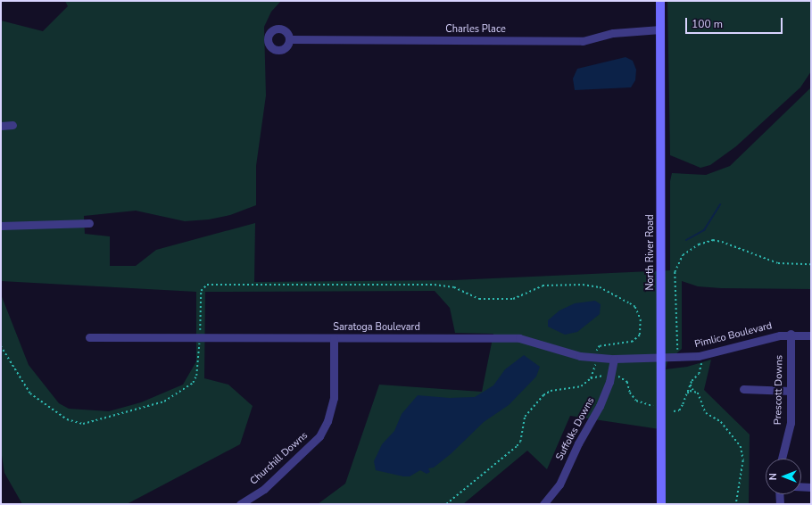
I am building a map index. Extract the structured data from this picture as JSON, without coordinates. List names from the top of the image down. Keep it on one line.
{"streets":{"street":["Charles Place","North River Road","Saratoga Boulevard","Pimlico Boulevard","Prescott Downs","Suffolks Downs","Churchill Downs"]},"crossings":[["Charles Place","North River Road"],["North River Road","Saratoga Boulevard"],["North River Road","Pimlico Boulevard"],["Saratoga Boulevard","Pimlico Boulevard"],["Saratoga Boulevard","Suffolks Downs"],["Saratoga Boulevard","Churchill Downs"],["Pimlico Boulevard","Prescott Downs"]],"scale_bar":"100 m","north":"left"}
